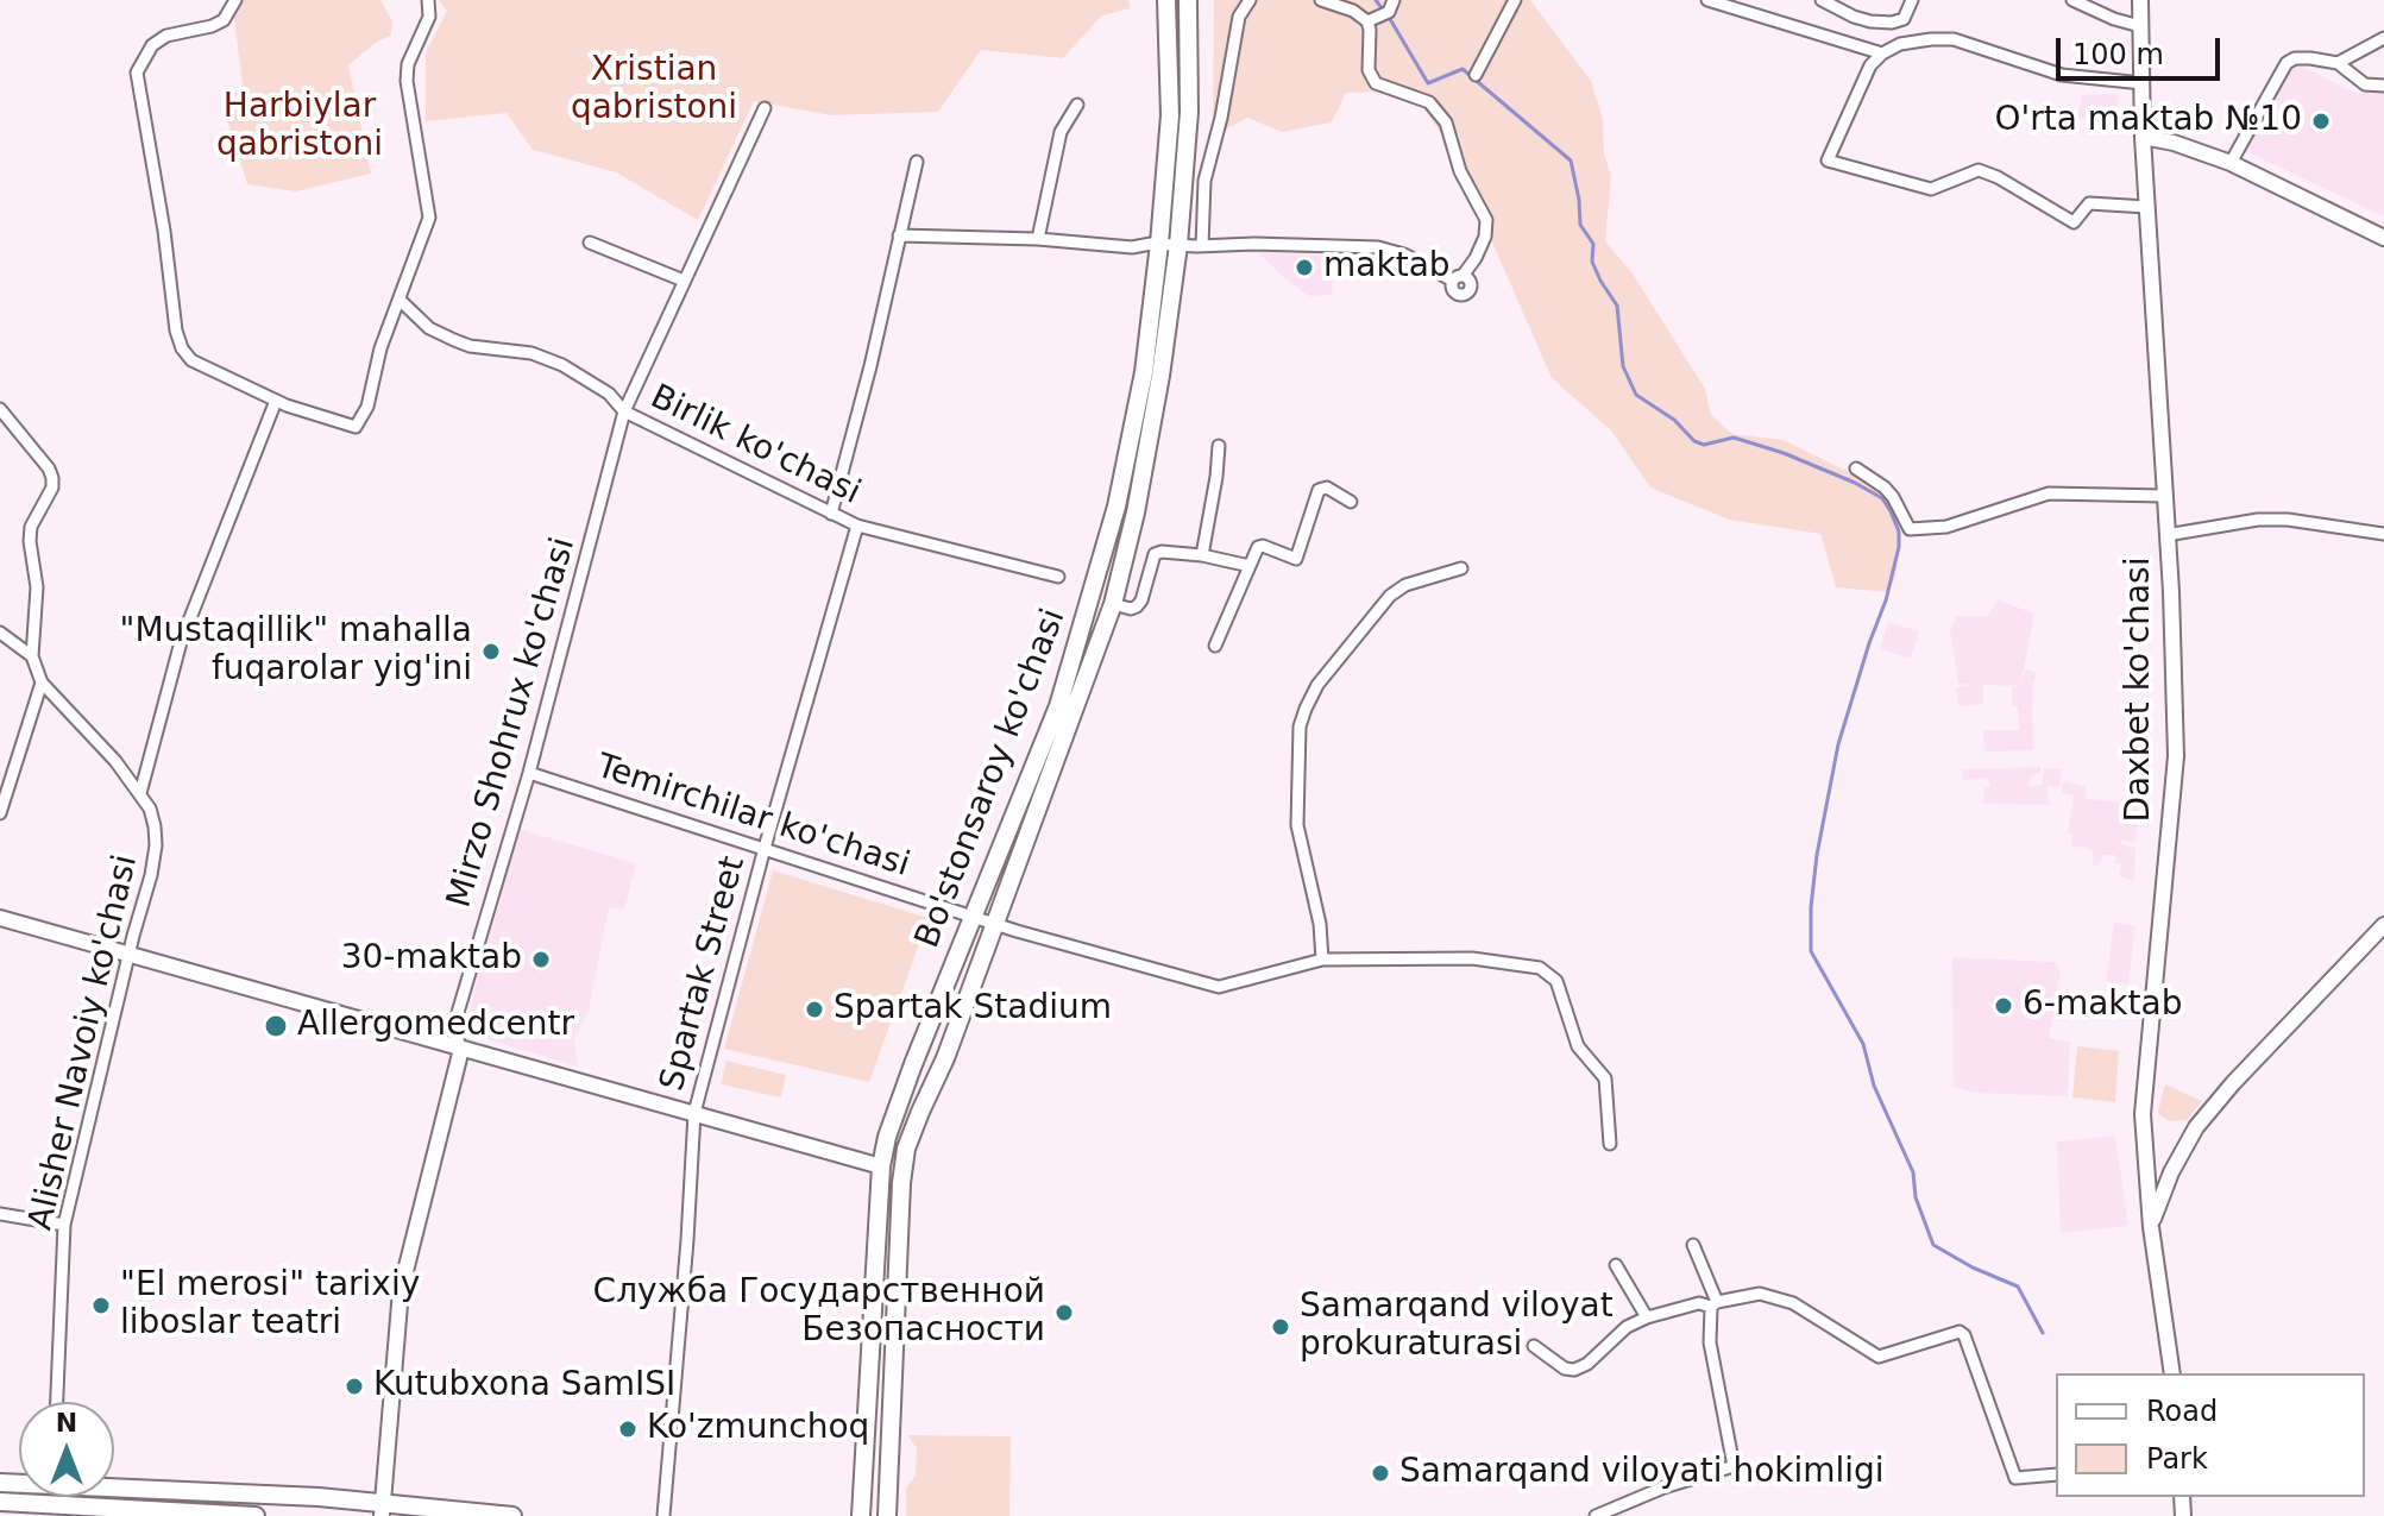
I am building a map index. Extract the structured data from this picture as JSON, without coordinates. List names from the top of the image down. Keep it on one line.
{"streets":{"main road":["Daxbet ko'chasi","Bo'stonsaroy ko'chasi"],"street":["Birlik ko'chasi","Mirzo Shohrux ko'chasi","Temirchilar ko'chasi","Spartak Street","Alisher Navoiy ko'chasi"]},"crossings":[["Birlik ko'chasi","Mirzo Shohrux ko'chasi"],["Birlik ko'chasi","Spartak Street"],["Mirzo Shohrux ko'chasi","Temirchilar ko'chasi"],["Bo'stonsaroy ko'chasi","Temirchilar ko'chasi"],["Temirchilar ko'chasi","Spartak Street"]],"parks":["Xristian qabristoni","Harbiylar qabristoni"],"places":["O'rta maktab №10","maktab","\"Mustaqillik\" mahalla fuqarolar yig'ini","30-maktab","6-maktab","Spartak Stadium","Allergomedcentr","\"El merosi\" tarixiy liboslar teatri","Служба Государственной Безопасности","Samarqand viloyat prokuraturasi","Kutubxona SamISI","Ko'zmunchoq","Samarqand viloyati hokimligi"],"legend":["Road","Park"],"scale_bar":"100 m","north":"top"}
